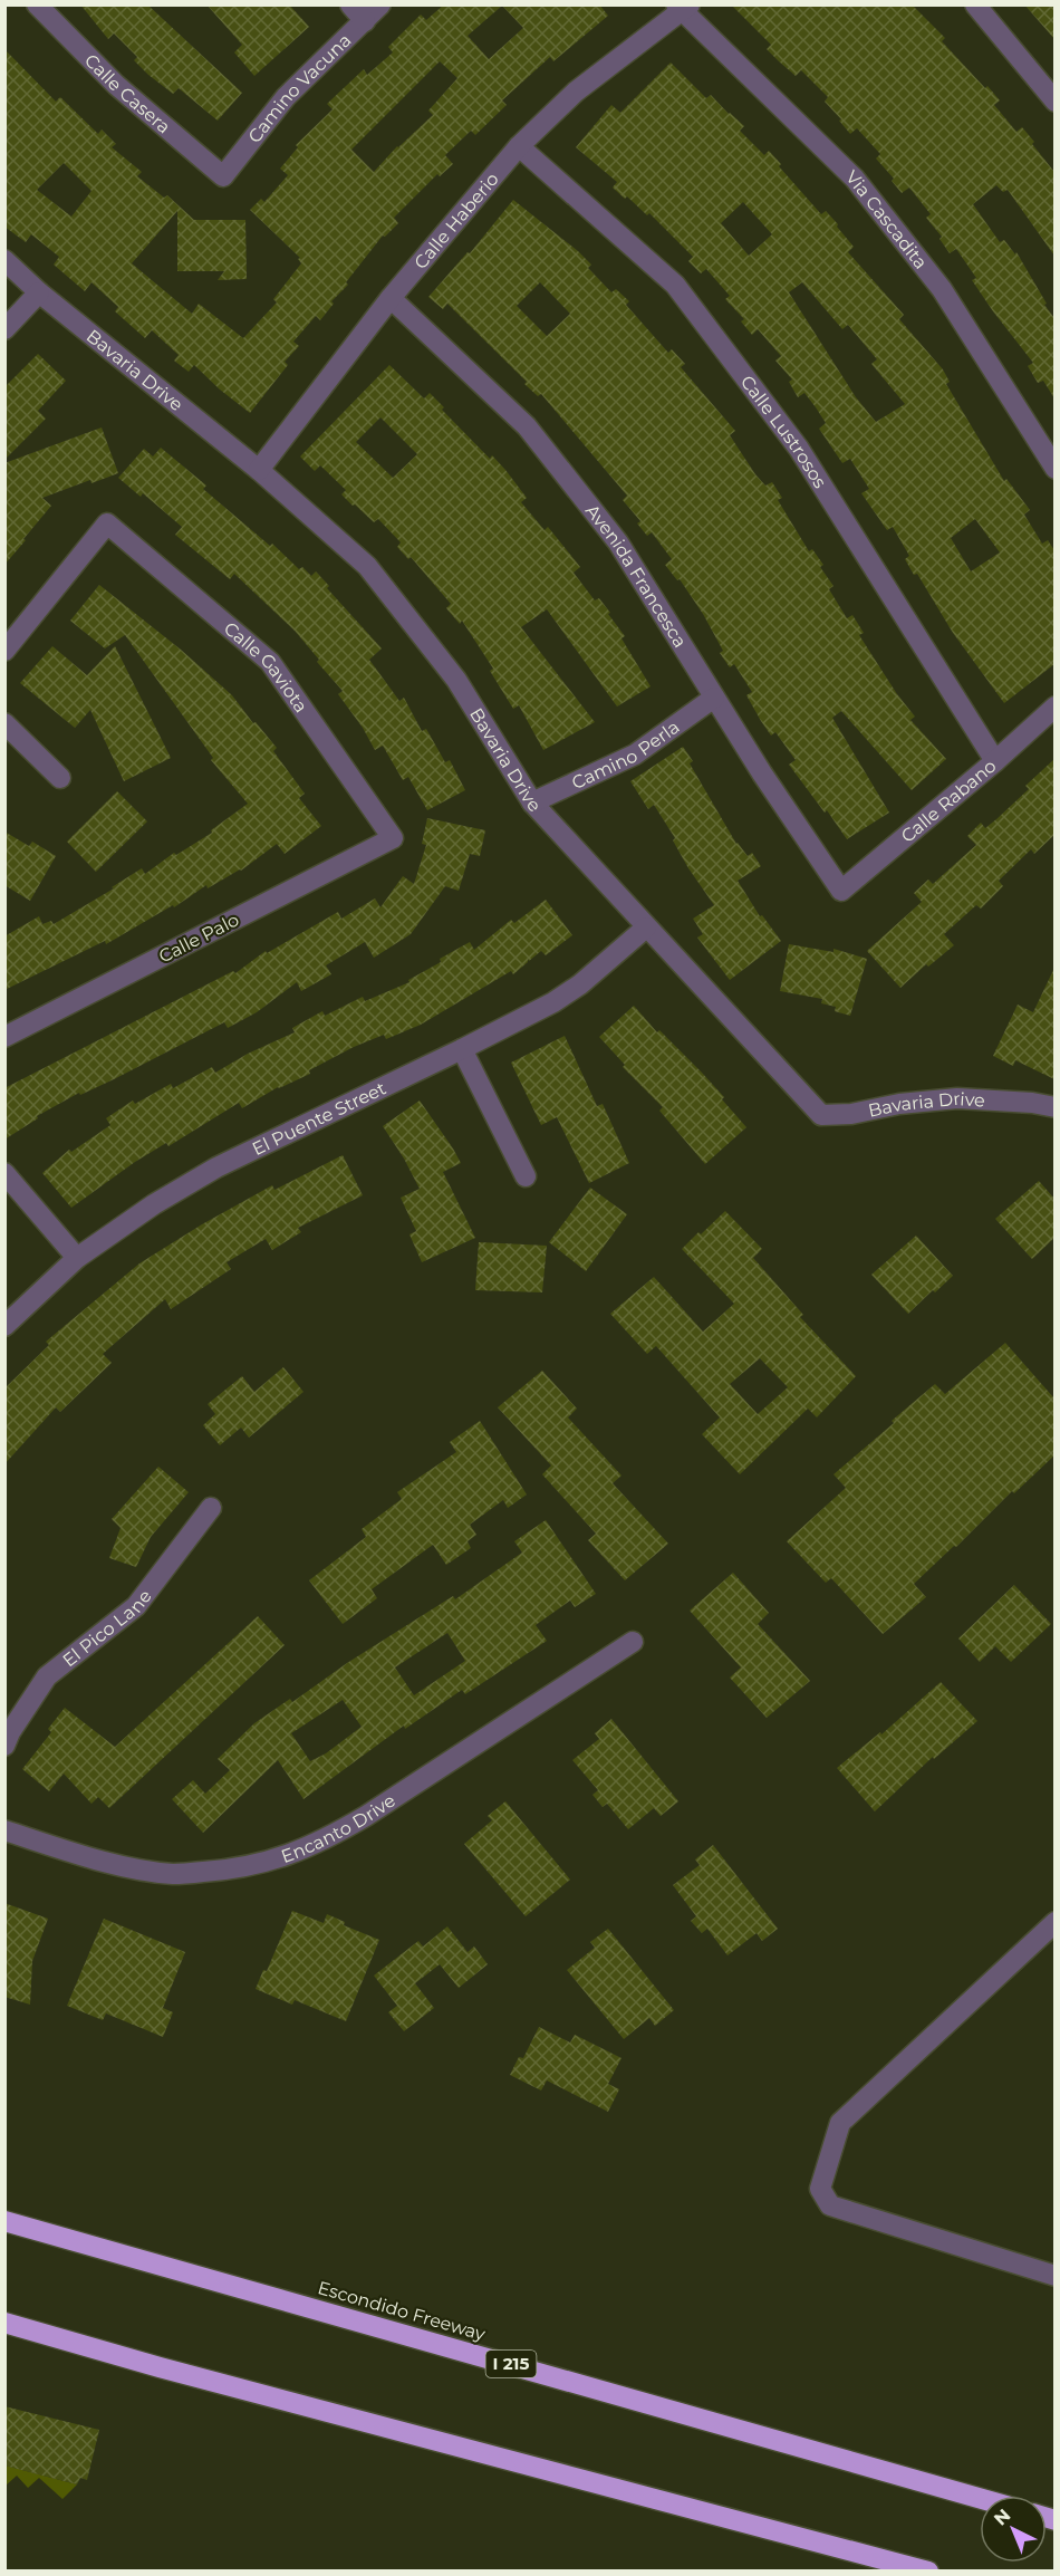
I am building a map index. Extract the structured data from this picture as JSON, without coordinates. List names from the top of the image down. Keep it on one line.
{"streets":{"highway":["Escondido Freeway","I 215"],"street":["Camino Vacuna","Calle Casera","Calle Haberio","Via Cascadita","Bavaria Drive","Calle Lustrosos","Avenida Francesca","Calle Gaviota","Camino Perla","Calle Rabano","Calle Palo","El Puente Street","El Pico Lane","Encanto Drive"]},"crossings":[["Camino Vacuna","Calle Casera"],["Calle Haberio","Via Cascadita"],["Calle Haberio","Bavaria Drive"],["Calle Haberio","Calle Lustrosos"],["Calle Haberio","Avenida Francesca"],["Bavaria Drive","Camino Perla"],["Bavaria Drive","El Puente Street"],["Calle Lustrosos","Calle Rabano"],["Avenida Francesca","Camino Perla"],["Avenida Francesca","Calle Rabano"],["Calle Gaviota","Calle Palo"]],"north":"top left"}
